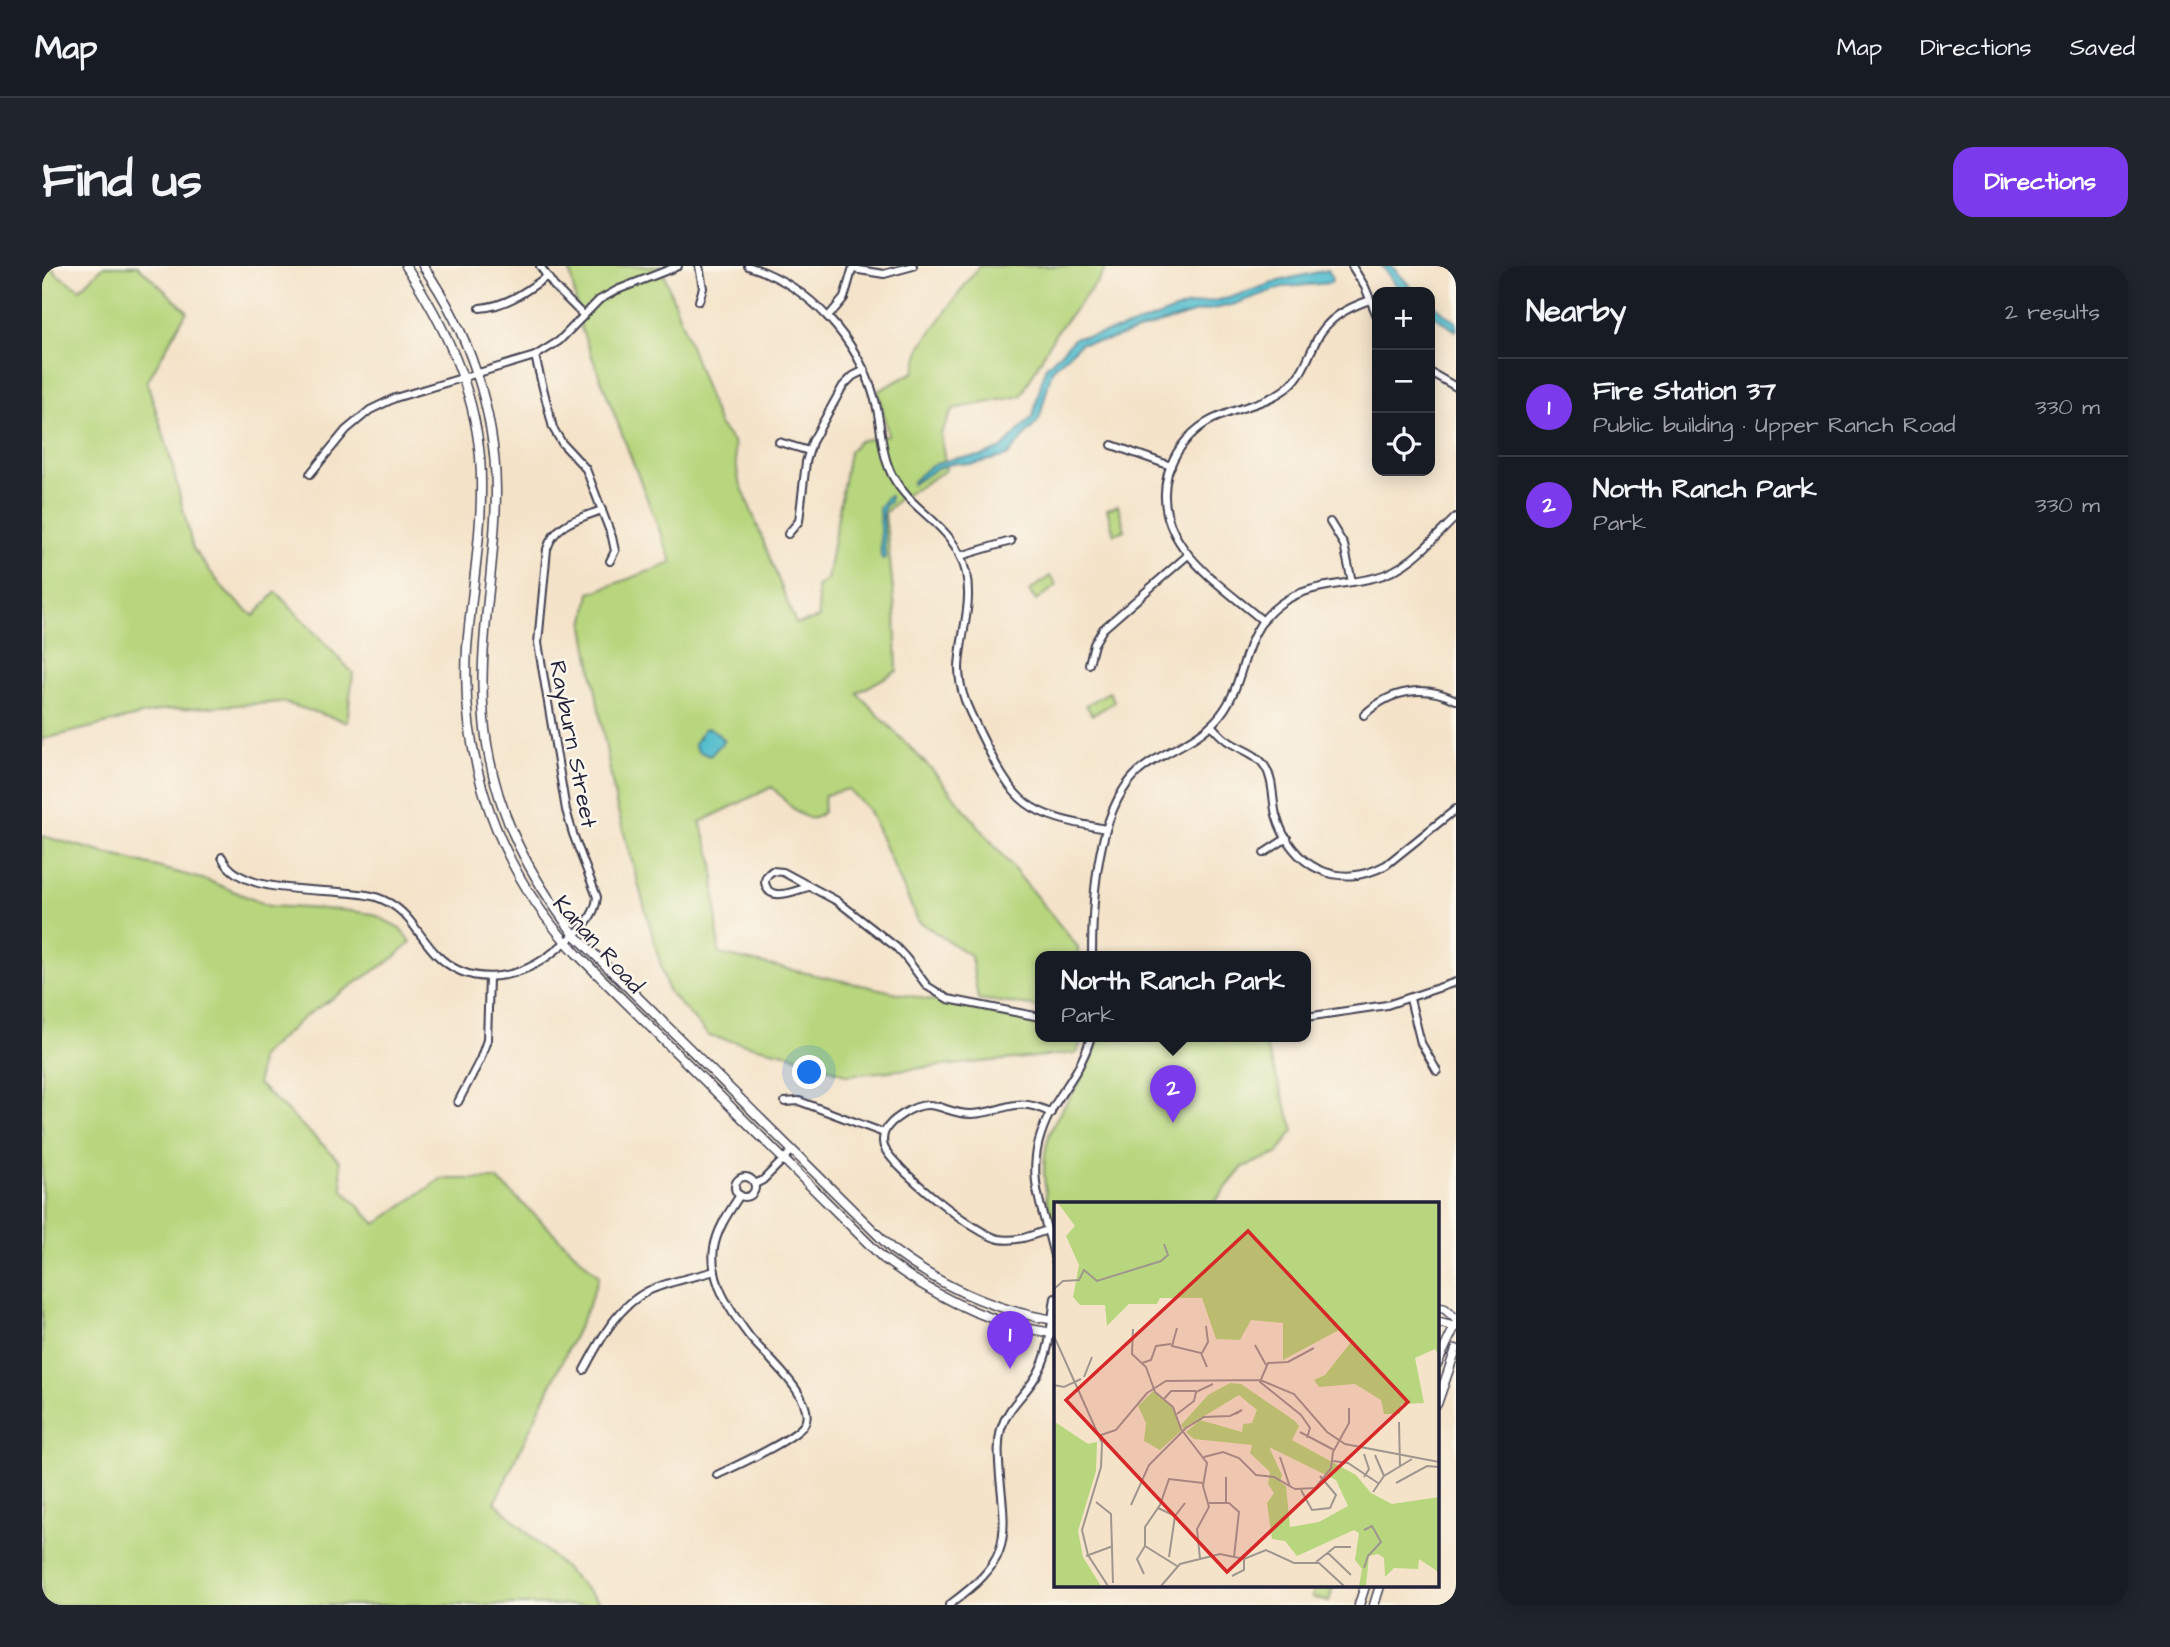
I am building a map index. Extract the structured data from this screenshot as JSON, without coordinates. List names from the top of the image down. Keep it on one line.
{"streets":{"main road":["Kanan Road"],"street":["Rayburn Street"]},"crossings":[["Rayburn Street","Kanan Road"]],"page":{"header":"Map","nav":["Map","Directions","Saved"],"buttons":"Directions","title":"Find us","heading":["Nearby","2 results"],"map_buttons":["+","−"],"list":[{"mark":"1","name":"Fire Station 37","note":"Public building · Upper Ranch Road","value":"330 m"},{"mark":"2","name":"North Ranch Park","note":"Park","value":"330 m"}],"popup":["North Ranch Park","Park"],"pins":["2","1"]}}
